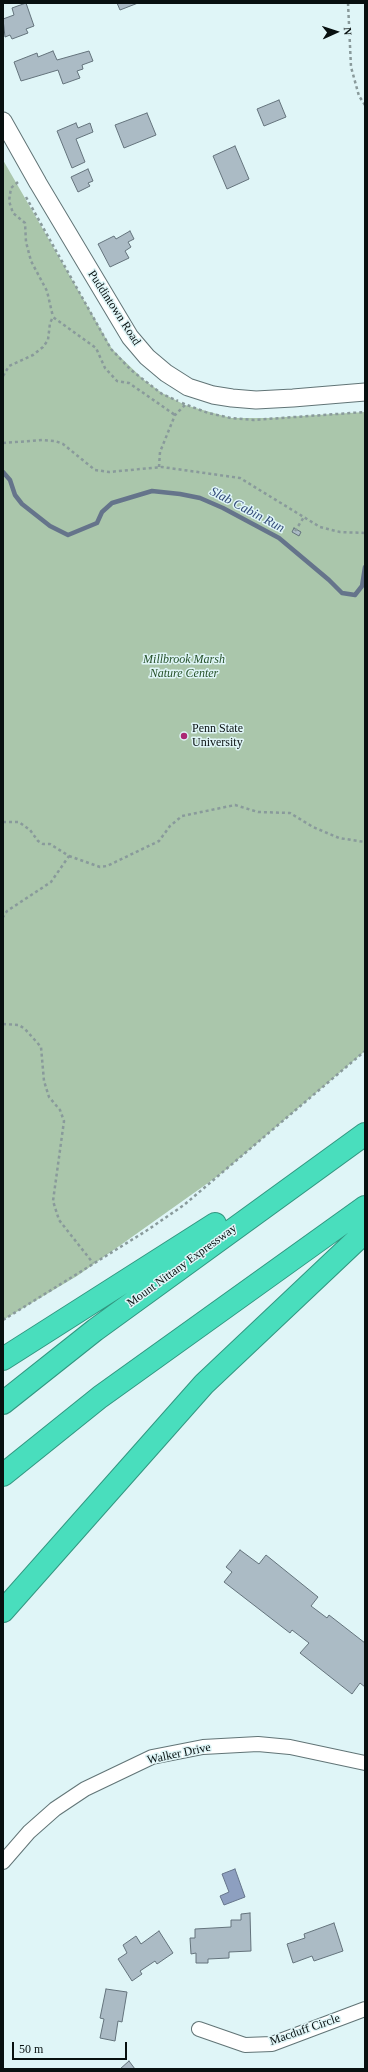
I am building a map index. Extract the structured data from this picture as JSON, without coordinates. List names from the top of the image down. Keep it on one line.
{"streets":{"highway":["Mount Nittany Expressway"],"street":["Puddintown Road","Walker Drive","Macduff Circle"]},"water":["Slab Cabin Run"],"parks":["Millbrook Marsh Nature Center"],"places":["Penn State University"],"scale_bar":"50 m","north":"right"}
